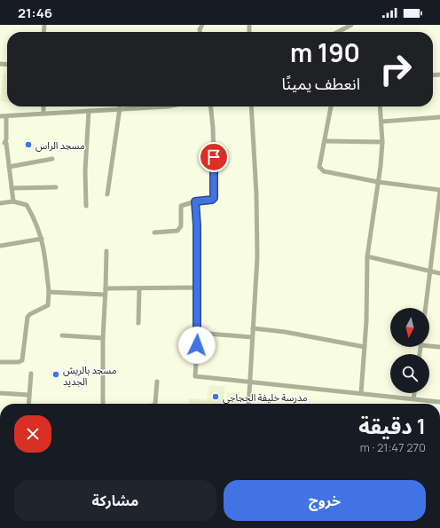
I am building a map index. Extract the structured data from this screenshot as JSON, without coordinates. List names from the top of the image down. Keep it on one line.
{"places":["مسجد الراس","مسجد بالريش الجديد","مدرسة خليفة الحجاجي"],"north":"bottom","page":{"status":"21:46","turn":["190 m","انعطف يمينًا"],"heading":["1 دقيقة","270 m · 21:47"],"buttons":["خروج","مشاركة"]}}
